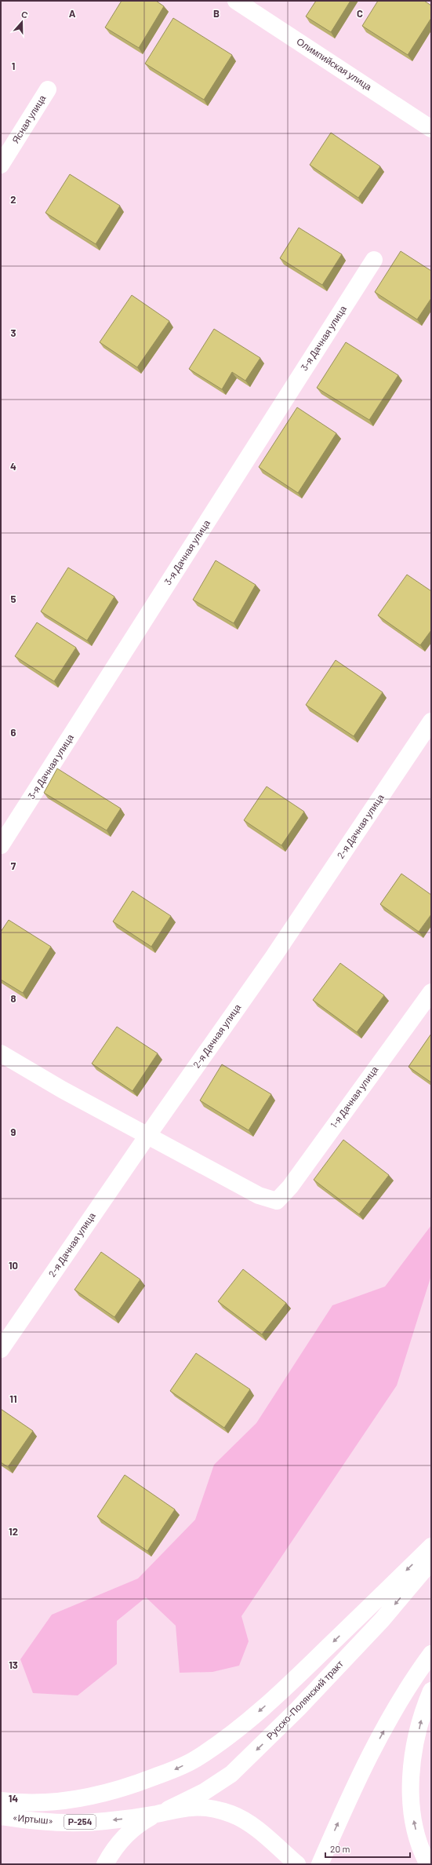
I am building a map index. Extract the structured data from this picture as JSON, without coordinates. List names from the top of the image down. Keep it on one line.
{"streets":{"main road":["Олимпийская улица","Ясная улица","3-я Дачная улица","2-я Дачная улица","1-я Дачная улица","Русско-Полянский тракт","«Иртыш»","Р-254"]},"crossings":[["2-я Дачная улица","1-я Дачная улица"],["Русско-Полянский тракт","«Иртыш»"]],"one_way":["«Иртыш»"],"scale_bar":"20 m","north":"top","grid":{"columns":["A","B","C"],"rows":["1","2","3","4","5","6","7","8","9","10","11","12","13","14"]}}
